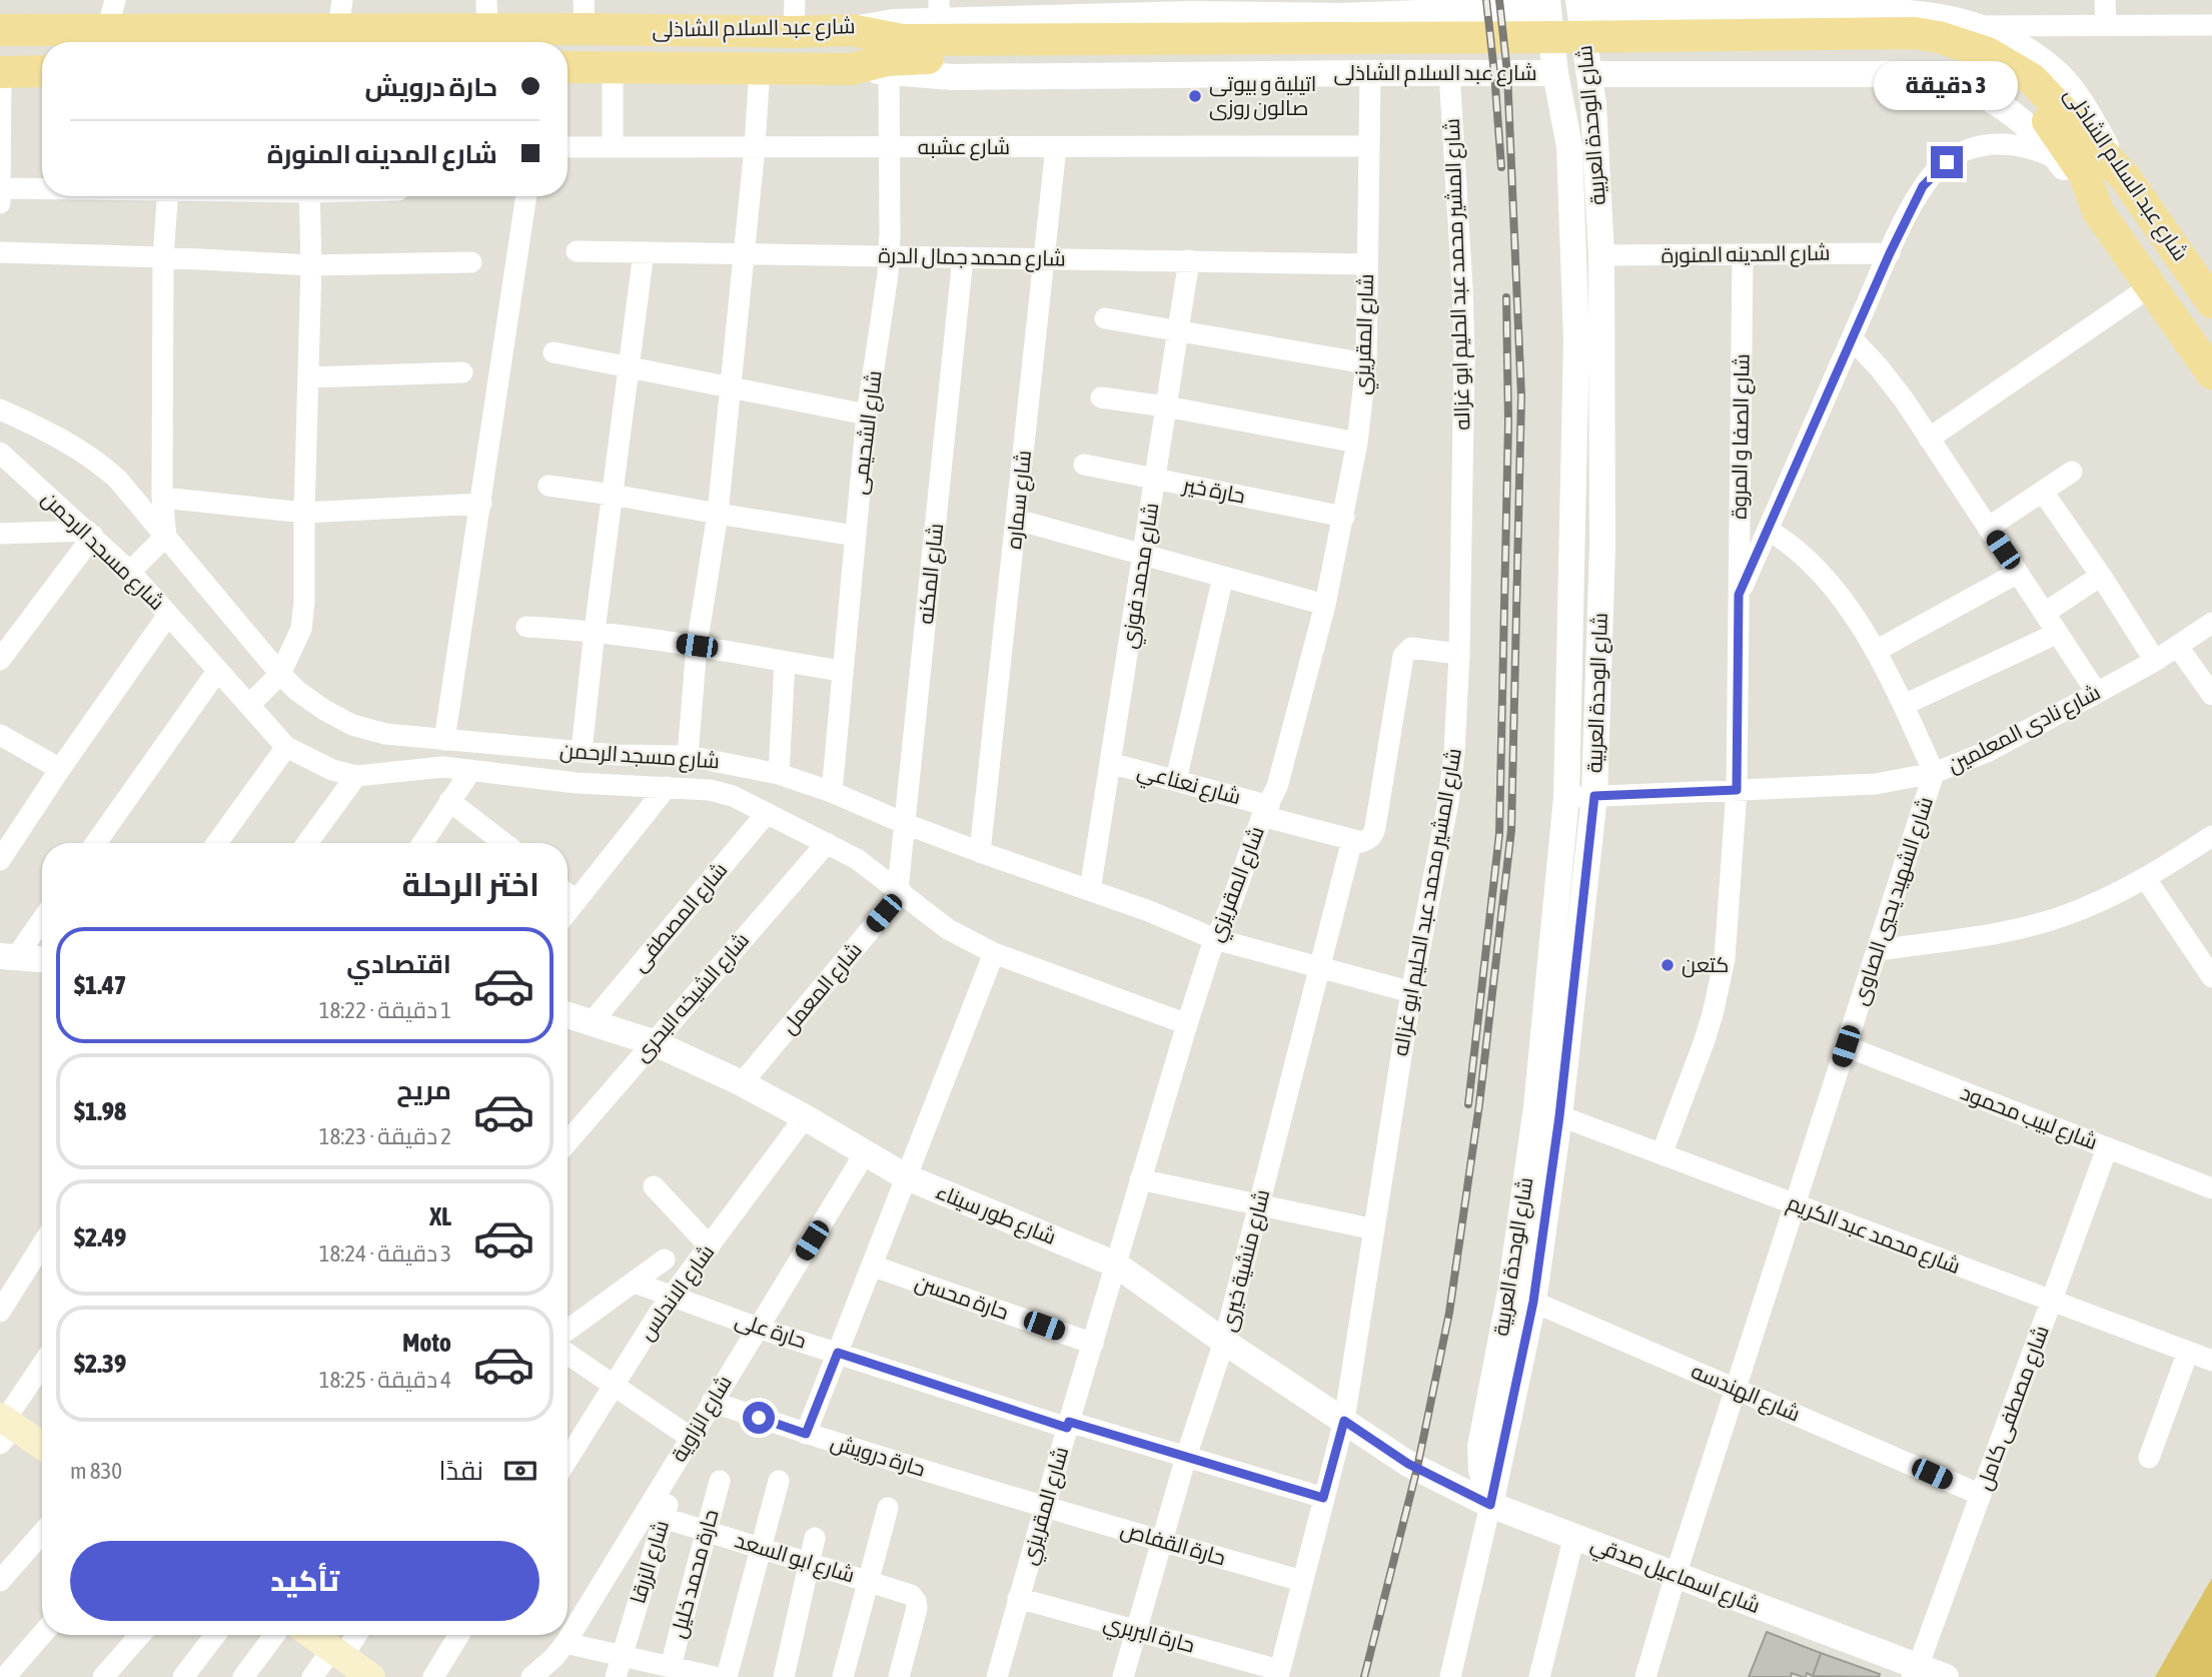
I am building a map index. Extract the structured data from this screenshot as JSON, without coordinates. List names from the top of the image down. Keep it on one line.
{"streets":{"main road":["شارع عبد السلام الشاذلى"],"street":["شارع الوحدة العربية","شارع عشبه","شارع المدينه المنورة","شارع محمد جمال الدرة","شارع المشير محمد عبد الحليم ابو غزاله","شارع المقريزي","شارع الشحيمى","شارع الصفا و المروة","حارة خير","شارع سماره","شارع مسجد الرحمن","شارع المكنه","شارع محمد فوزي","شارع نادى المعلمين","شارع نعناعي","شارع الشهيد يحيي الصاوى","شارع المصطفى","شارع المعمل","شارع الشيخه البحرى","شارع لبيب محمود","شارع طور سيناء","شارع محمد عبد الكريم","شارع منشية خيرى","شارع الاندلس","حارة محسن","حارة على","شارع الهندسه","شارع مصطفى كامل","شارع الزاوية","حارة درويش","حارة القفاص","شارع ابو السعد","شارع الزرقا","حارة محمد خليل","شارع اسماعيل صدقي","حارة البربري"]},"crossings":[["شارع عبد السلام الشاذلى","شارع الوحدة العربية"],["شارع عبد السلام الشاذلى","شارع المشير محمد عبد الحليم ابو غزاله"],["شارع عبد السلام الشاذلى","شارع المقريزي"],["شارع عبد السلام الشاذلى","شارع الشحيمى"],["شارع الوحدة العربية","شارع المدينه المنورة"],["شارع الوحدة العربية","شارع نادى المعلمين"],["شارع الوحدة العربية","شارع محمد عبد الكريم"],["شارع الوحدة العربية","شارع الهندسه"],["شارع الوحدة العربية","شارع اسماعيل صدقي"],["شارع عشبه","شارع المقريزي"],["شارع عشبه","شارع الشحيمى"],["شارع عشبه","شارع سماره"],["شارع المدينه المنورة","شارع الصفا و المروة"],["شارع محمد جمال الدرة","شارع المقريزي"],["شارع محمد جمال الدرة","شارع الشحيمى"],["شارع محمد جمال الدرة","شارع سماره"],["شارع محمد جمال الدرة","شارع المكنه"],["شارع محمد جمال الدرة","شارع محمد فوزي"],["شارع المشير محمد عبد الحليم ابو غزاله","شارع مسجد الرحمن"],["شارع المشير محمد عبد الحليم ابو غزاله","شارع طور سيناء"],["شارع المشير محمد عبد الحليم ابو غزاله","حارة على"],["شارع المشير محمد عبد الحليم ابو غزاله","حارة القفاص"],["شارع المشير محمد عبد الحليم ابو غزاله","حارة البربري"],["شارع المقريزي","حارة خير"],["شارع المقريزي","شارع مسجد الرحمن"],["شارع المقريزي","شارع نعناعي"],["شارع المقريزي","شارع طور سيناء"],["شارع المقريزي","حارة محسن"],["شارع المقريزي","حارة على"],["شارع المقريزي","حارة درويش"],["شارع المقريزي","حارة القفاص"],["شارع المقريزي","حارة البربري"],["شارع الشحيمى","شارع مسجد الرحمن"],["شارع الصفا و المروة","شارع نادى المعلمين"],["شارع الصفا و المروة","شارع محمد عبد الكريم"],["حارة خير","شارع محمد فوزي"],["شارع سماره","شارع مسجد الرحمن"],["شارع مسجد الرحمن","شارع المكنه"],["شارع مسجد الرحمن","شارع محمد فوزي"],["شارع مسجد الرحمن","شارع المصطفى"],["شارع مسجد الرحمن","شارع المعمل"],["شارع مسجد الرحمن","شارع الشيخه البحرى"],["شارع مسجد الرحمن","شارع منشية خيرى"],["شارع المكنه","شارع المعمل"],["شارع محمد فوزي","شارع نعناعي"],["شارع نادى المعلمين","شارع الشهيد يحيي الصاوى"],["شارع نعناعي","شارع منشية خيرى"],["شارع الشهيد يحيي الصاوى","شارع لبيب محمود"],["شارع الشهيد يحيي الصاوى","شارع محمد عبد الكريم"],["شارع الشهيد يحيي الصاوى","شارع الهندسه"],["شارع الشهيد يحيي الصاوى","شارع اسماعيل صدقي"],["شارع المصطفى","شارع طور سيناء"],["شارع المعمل","شارع طور سيناء"],["شارع الشيخه البحرى","شارع طور سيناء"],["شارع لبيب محمود","شارع مصطفى كامل"],["شارع طور سيناء","شارع منشية خيرى"],["شارع طور سيناء","شارع الاندلس"],["شارع طور سيناء","شارع الزاوية"],["شارع طور سيناء","شارع اسماعيل صدقي"],["شارع محمد عبد الكريم","شارع مصطفى كامل"],["شارع منشية خيرى","حارة على"],["شارع منشية خيرى","حارة القفاص"],["شارع منشية خيرى","حارة البربري"],["شارع الاندلس","حارة على"],["حارة على","شارع الزاوية"],["شارع الهندسه","شارع مصطفى كامل"],["شارع مصطفى كامل","شارع اسماعيل صدقي"],["شارع الزاوية","حارة درويش"],["شارع الزاوية","شارع الزرقا"],["حارة درويش","حارة القفاص"],["شارع ابو السعد","شارع الزرقا"],["شارع ابو السعد","حارة محمد خليل"]],"places":["اتيلية و بيوتى صالون روزى","كتعن"],"page":{"banner":["حارة درويش","شارع المدينه المنورة"],"bubble":"3 دقيقة","heading":"اختر الرحلة","list":[{"name":"اقتصادي","note":"1 دقيقة · 18:22","value":"$1.47"},{"name":"مريح","note":"2 دقيقة · 18:23","value":"$1.98"},{"name":"XL","note":"3 دقيقة · 18:24","value":"$2.49"},{"name":"Moto","note":"4 دقيقة · 18:25","value":"$2.39"}],"pay":["نقدًا","830 m"],"buttons":"تأكيد"}}
